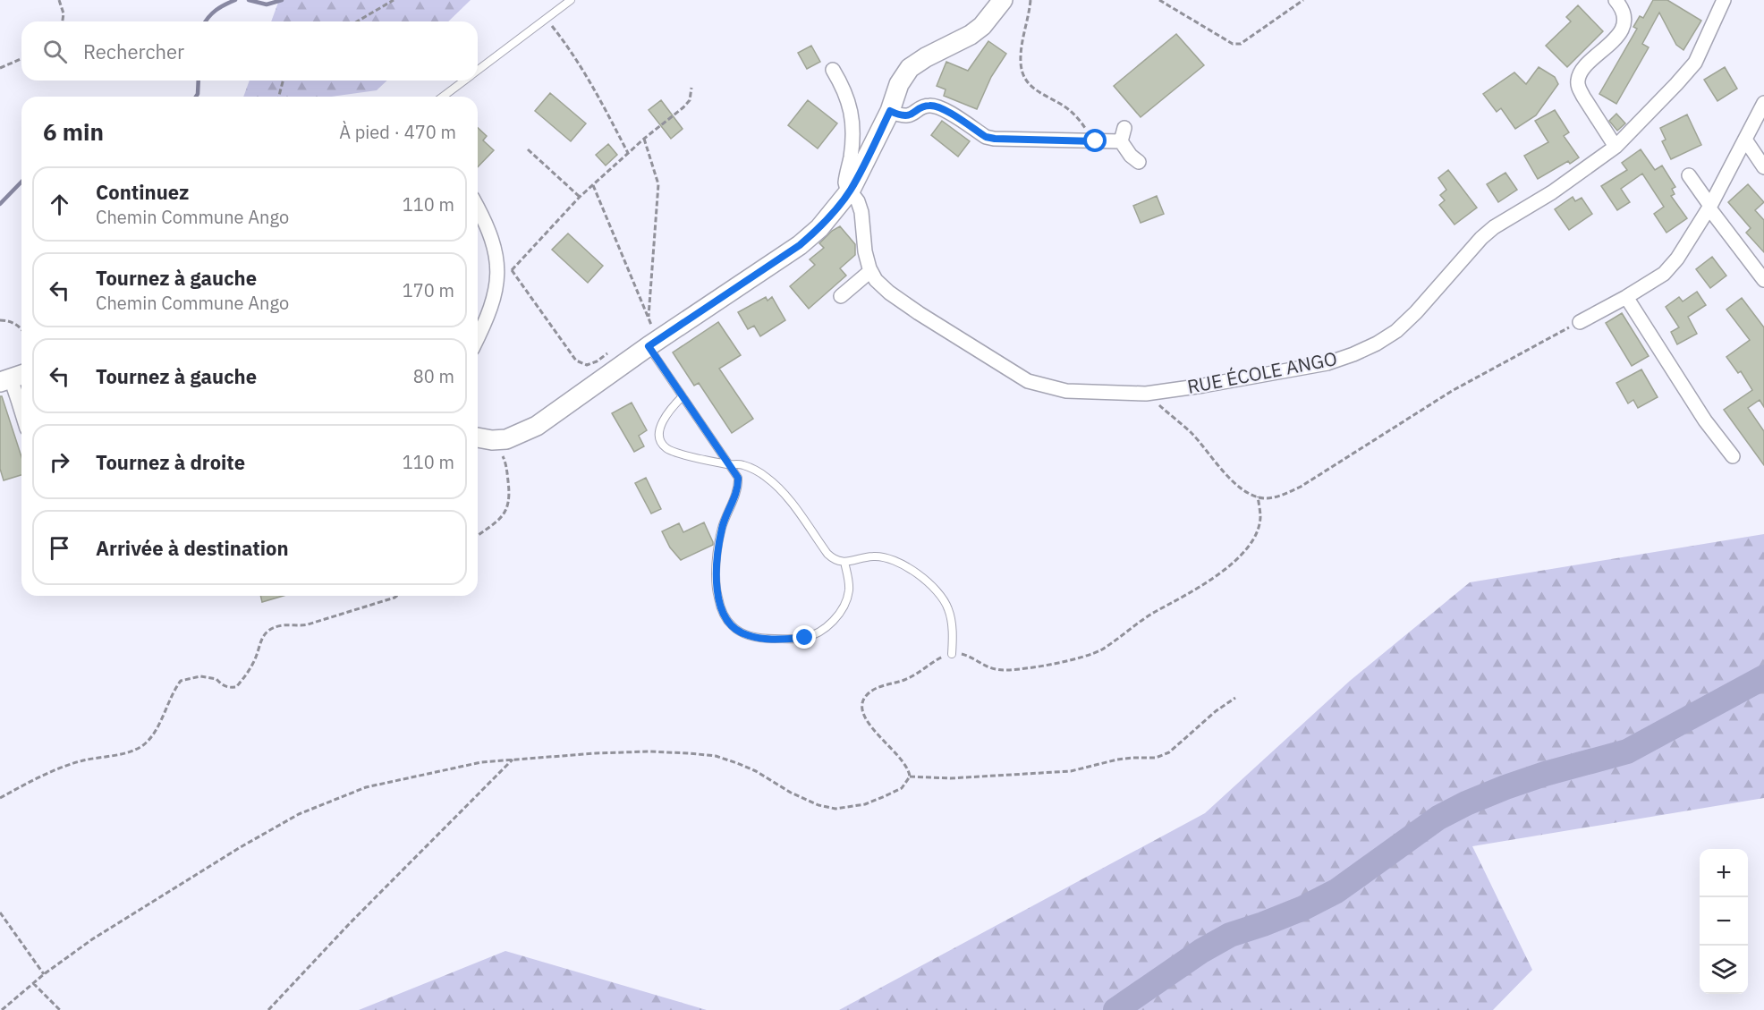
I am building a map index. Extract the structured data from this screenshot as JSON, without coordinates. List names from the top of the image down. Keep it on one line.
{"streets":{"street":["RUE ÉCOLE ANGO"]},"page":{"search":"Rechercher","heading":["6 min","À pied · 470 m"],"list":[["Continuez","Chemin Commune Ango","110 m"],["Tournez à gauche","Chemin Commune Ango","170 m"],["Tournez à gauche","80 m"],["Tournez à droite","110 m"],"Arrivée à destination"],"map_buttons":["+","−"]}}
